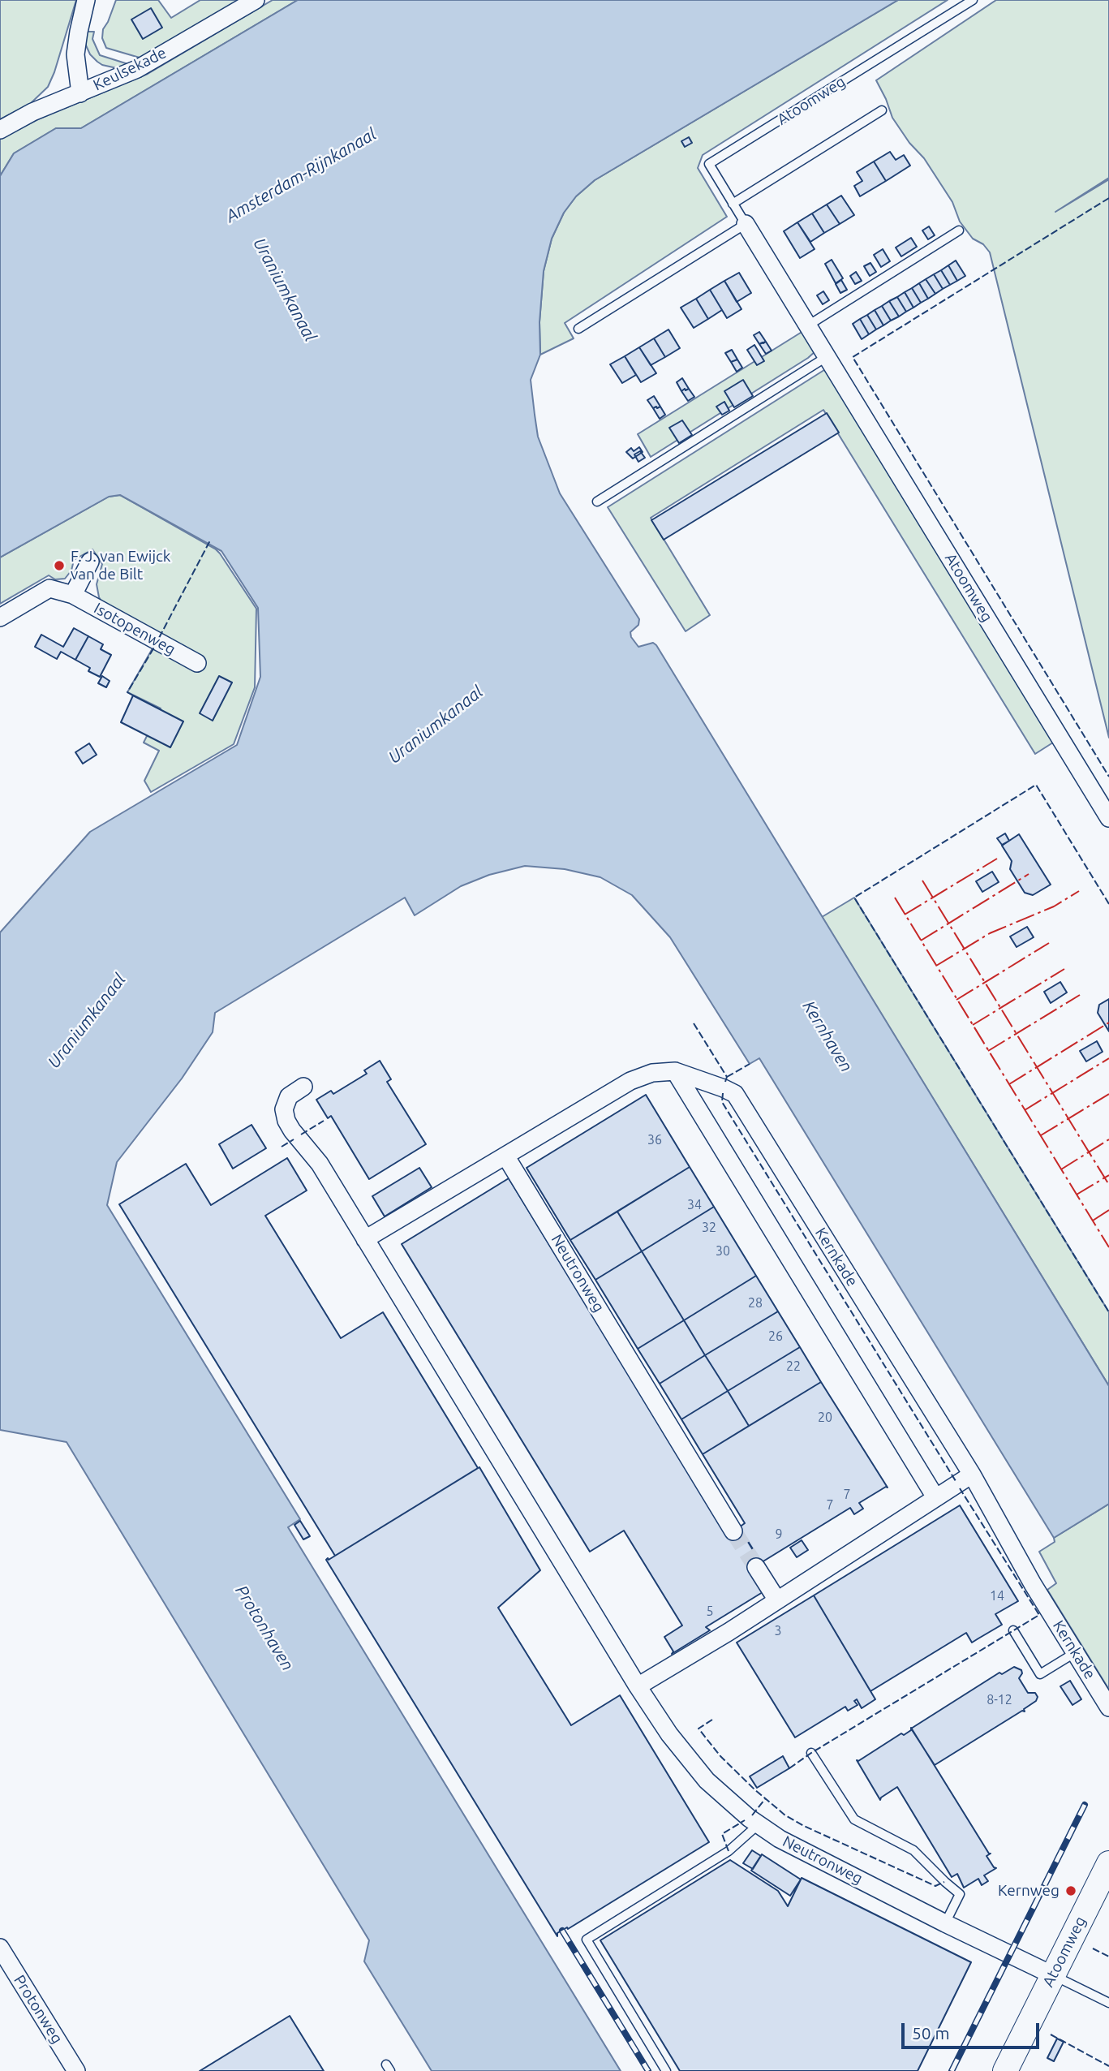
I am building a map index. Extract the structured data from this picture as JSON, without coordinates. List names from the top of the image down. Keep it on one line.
{"streets":{"street":["Keulsekade","Atoomweg","Isotopenweg","Kernkade","Neutronweg","Protonweg"]},"crossings":[["Atoomweg","Neutronweg"],["Kernkade","Neutronweg"]],"water":["Amsterdam-Rijnkanaal","Uraniumkanaal","Kernhaven","Protonhaven"],"places":["F. J. van Ewijck van de Bilt","Kernweg"],"house_numbers":["36","34","32","30","28","26","22","20","7","7","9","14","5","3","8-12"],"scale_bar":"50 m"}
